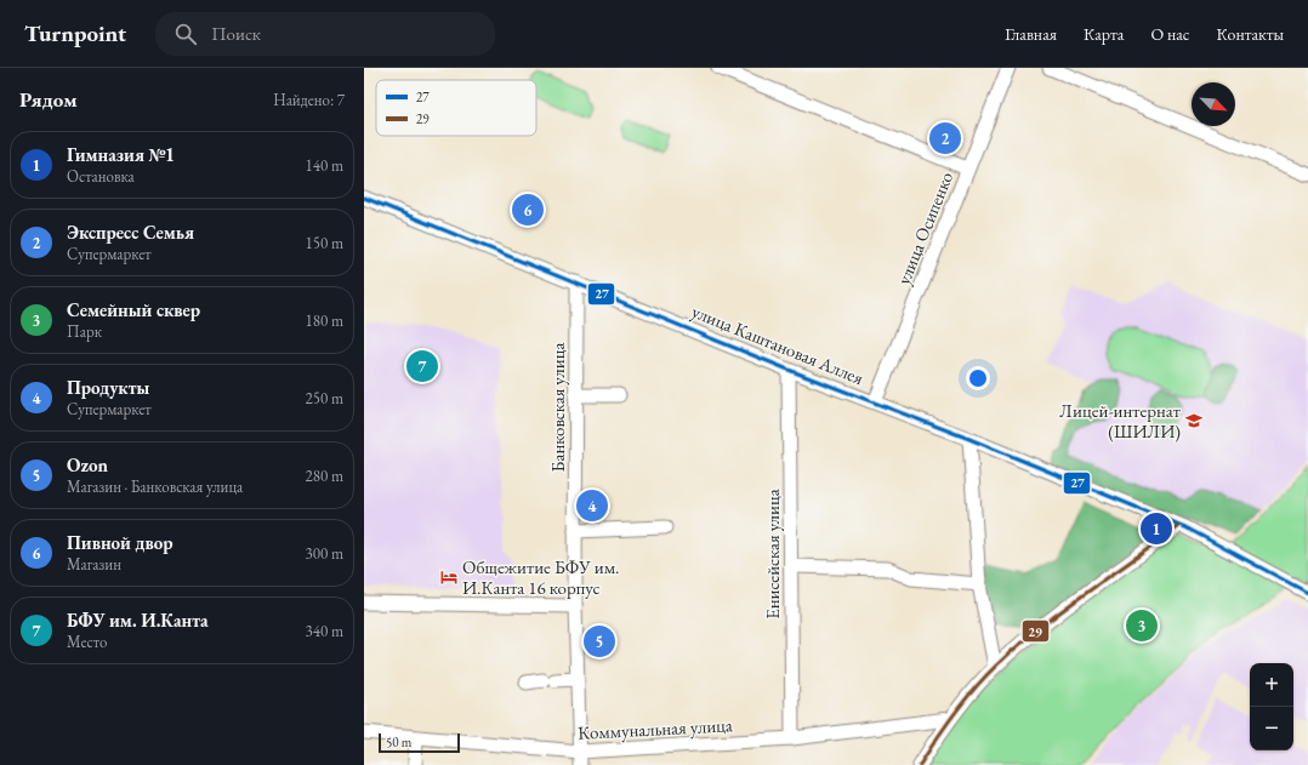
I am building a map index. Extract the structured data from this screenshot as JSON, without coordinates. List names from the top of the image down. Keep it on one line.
{"streets":{"street":["улица Осипенко","улица Каштановая Аллея","Банковская улица","Енисейская улица","Коммунальная улица"]},"crossings":[["улица Осипенко","улица Каштановая Аллея"],["улица Каштановая Аллея","Банковская улица"],["улица Каштановая Аллея","Енисейская улица"],["Банковская улица","Коммунальная улица"],["Енисейская улица","Коммунальная улица"]],"places":{"school or university":["Лицей-интернат (ШИЛИ)"],"hotel":["Общежитие БФУ им. И.Канта 16 корпус"]},"lines":["transit line 27","transit line 29"],"legend":["27","29"],"scale_bar":"50 m","north":"bottom right","page":{"header":"Turnpoint","search":"Поиск","nav":["Главная","Карта","О нас","Контакты"],"heading":["Рядом","Найдено: 7"],"pins":["2","6","7","4","1","3","5"],"list":[{"mark":"1","name":"Гимназия №1","note":"Остановка","value":"140 m"},{"mark":"2","name":"Экспресс Семья","note":"Супермаркет","value":"150 m"},{"mark":"3","name":"Семейный сквер","note":"Парк","value":"180 m"},{"mark":"4","name":"Продукты","note":"Супермаркет","value":"250 m"},{"mark":"5","name":"Ozon","note":"Магазин · Банковская улица","value":"280 m"},{"mark":"6","name":"Пивной двор","note":"Магазин","value":"300 m"},{"mark":"7","name":"БФУ им. И.Канта","note":"Место","value":"340 m"}],"map_buttons":["+","−"],"scale":"50 m"}}
